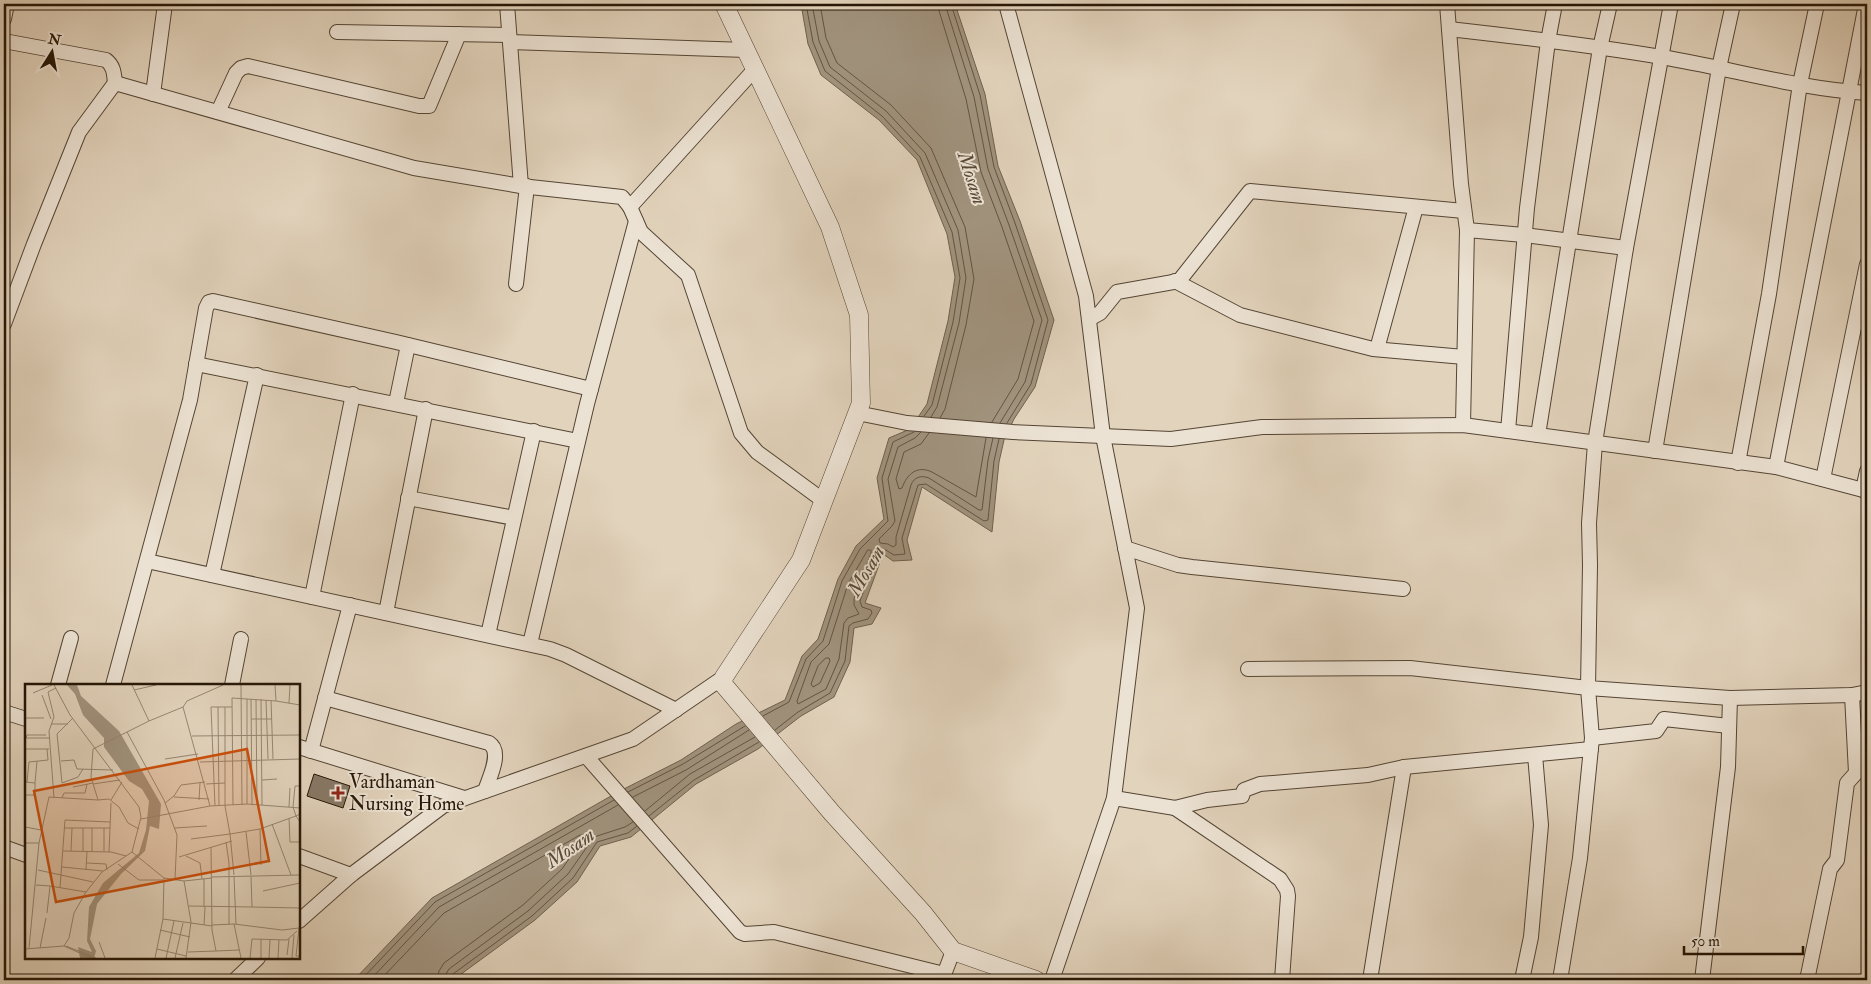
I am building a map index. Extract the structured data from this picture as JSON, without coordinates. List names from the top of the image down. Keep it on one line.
{"water":["Mosam"],"places":{"health":["Vardhaman Nursing Home"]},"scale_bar":"50 m","north":"top"}
